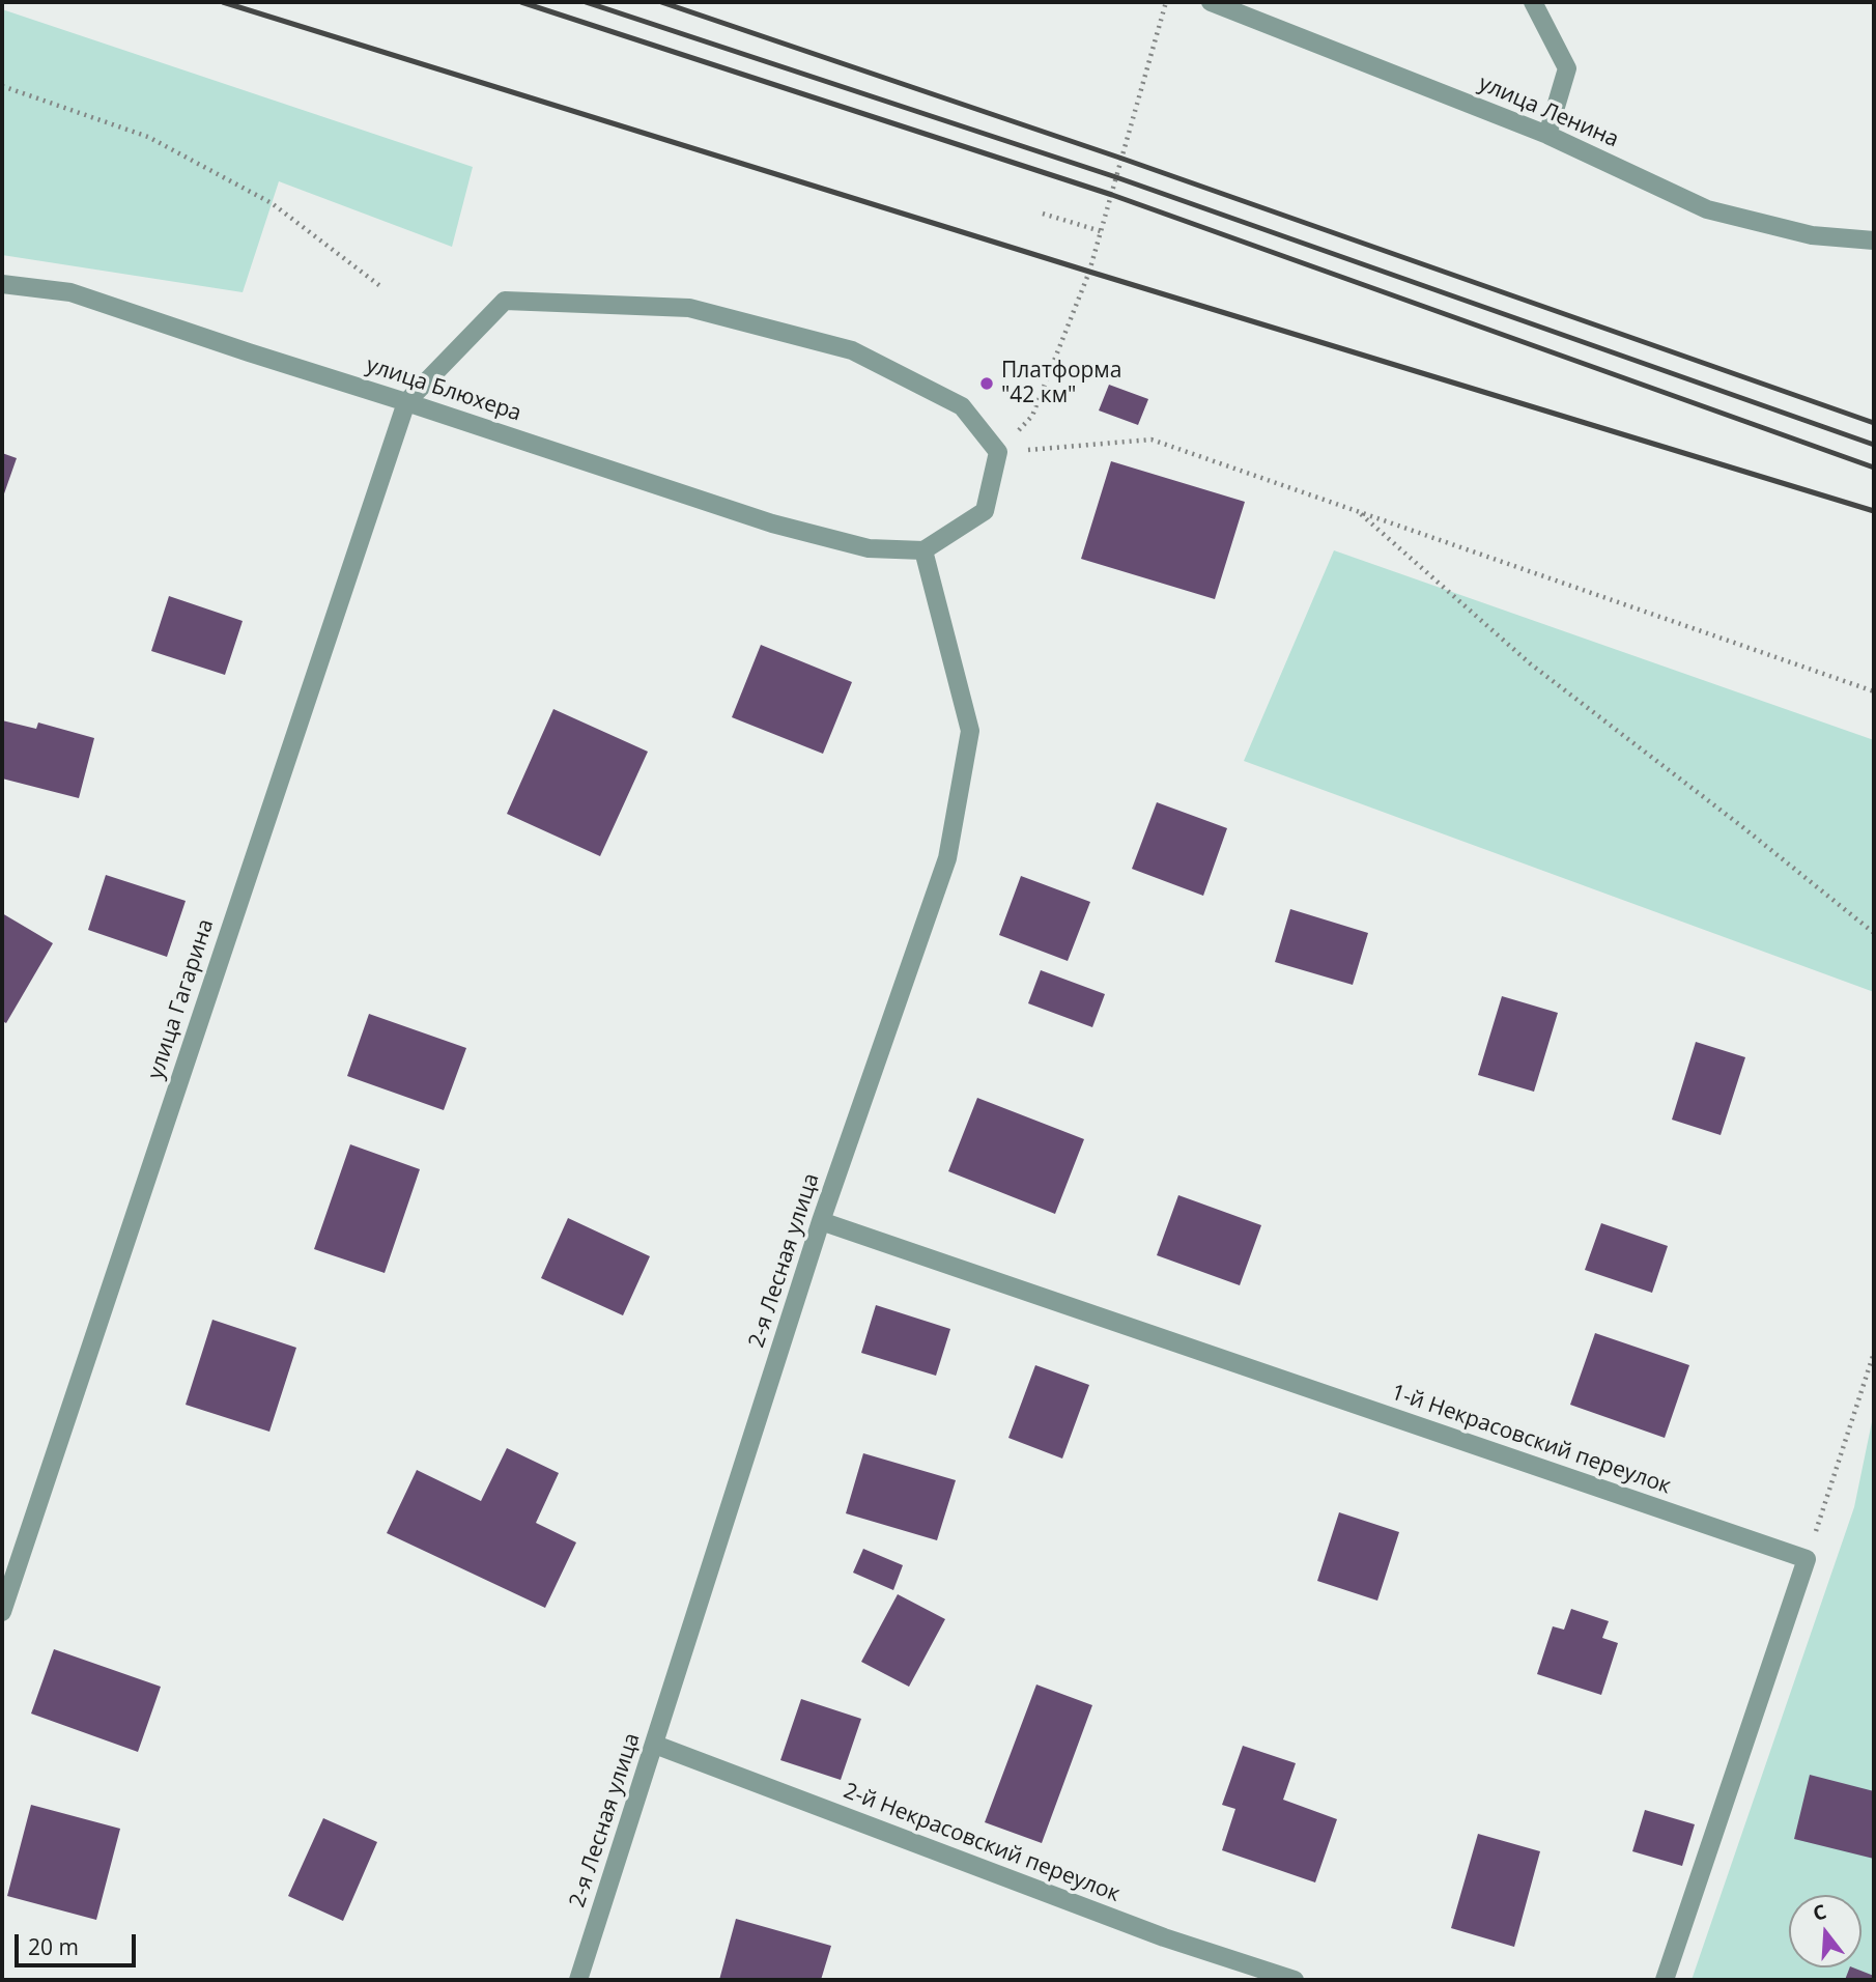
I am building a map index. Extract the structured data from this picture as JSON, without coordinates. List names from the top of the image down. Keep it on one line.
{"streets":{"street":["улица Ленина","улица Блюхера","улица Гагарина","2-я Лесная улица","1-й Некрасовский переулок","2-й Некрасовский переулок"]},"crossings":[["улица Блюхера","улица Гагарина"],["улица Блюхера","2-я Лесная улица"],["2-я Лесная улица","1-й Некрасовский переулок"],["2-я Лесная улица","2-й Некрасовский переулок"]],"places":["Платформа \"42 км\""],"scale_bar":"20 m","north":"top"}
